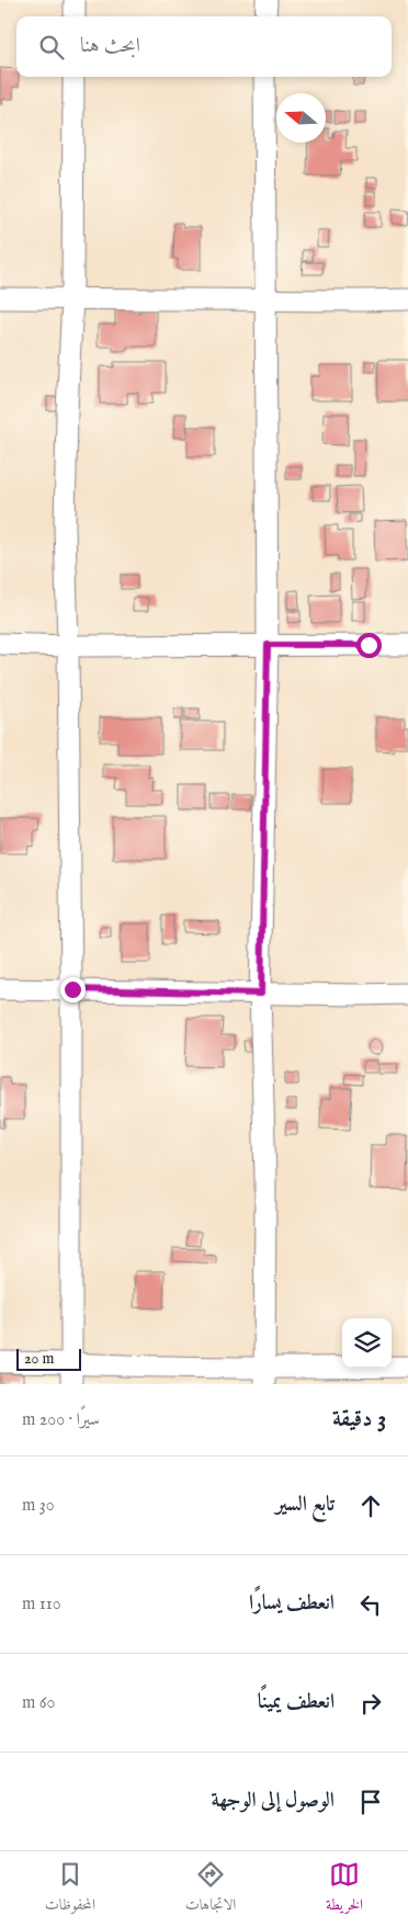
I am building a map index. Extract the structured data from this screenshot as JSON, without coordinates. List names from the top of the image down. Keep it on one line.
{"scale_bar":"20 m","north":"left","page":{"search":"ابحث هنا","scale":"20 m","heading":["3 دقيقة","سيرًا · 200 m"],"list":[["تابع السير","30 m"],["انعطف يسارًا","110 m"],["انعطف يمينًا","60 m"],"الوصول إلى الوجهة"],"nav":["الخريطة","الاتجاهات","المحفوظات"]}}
